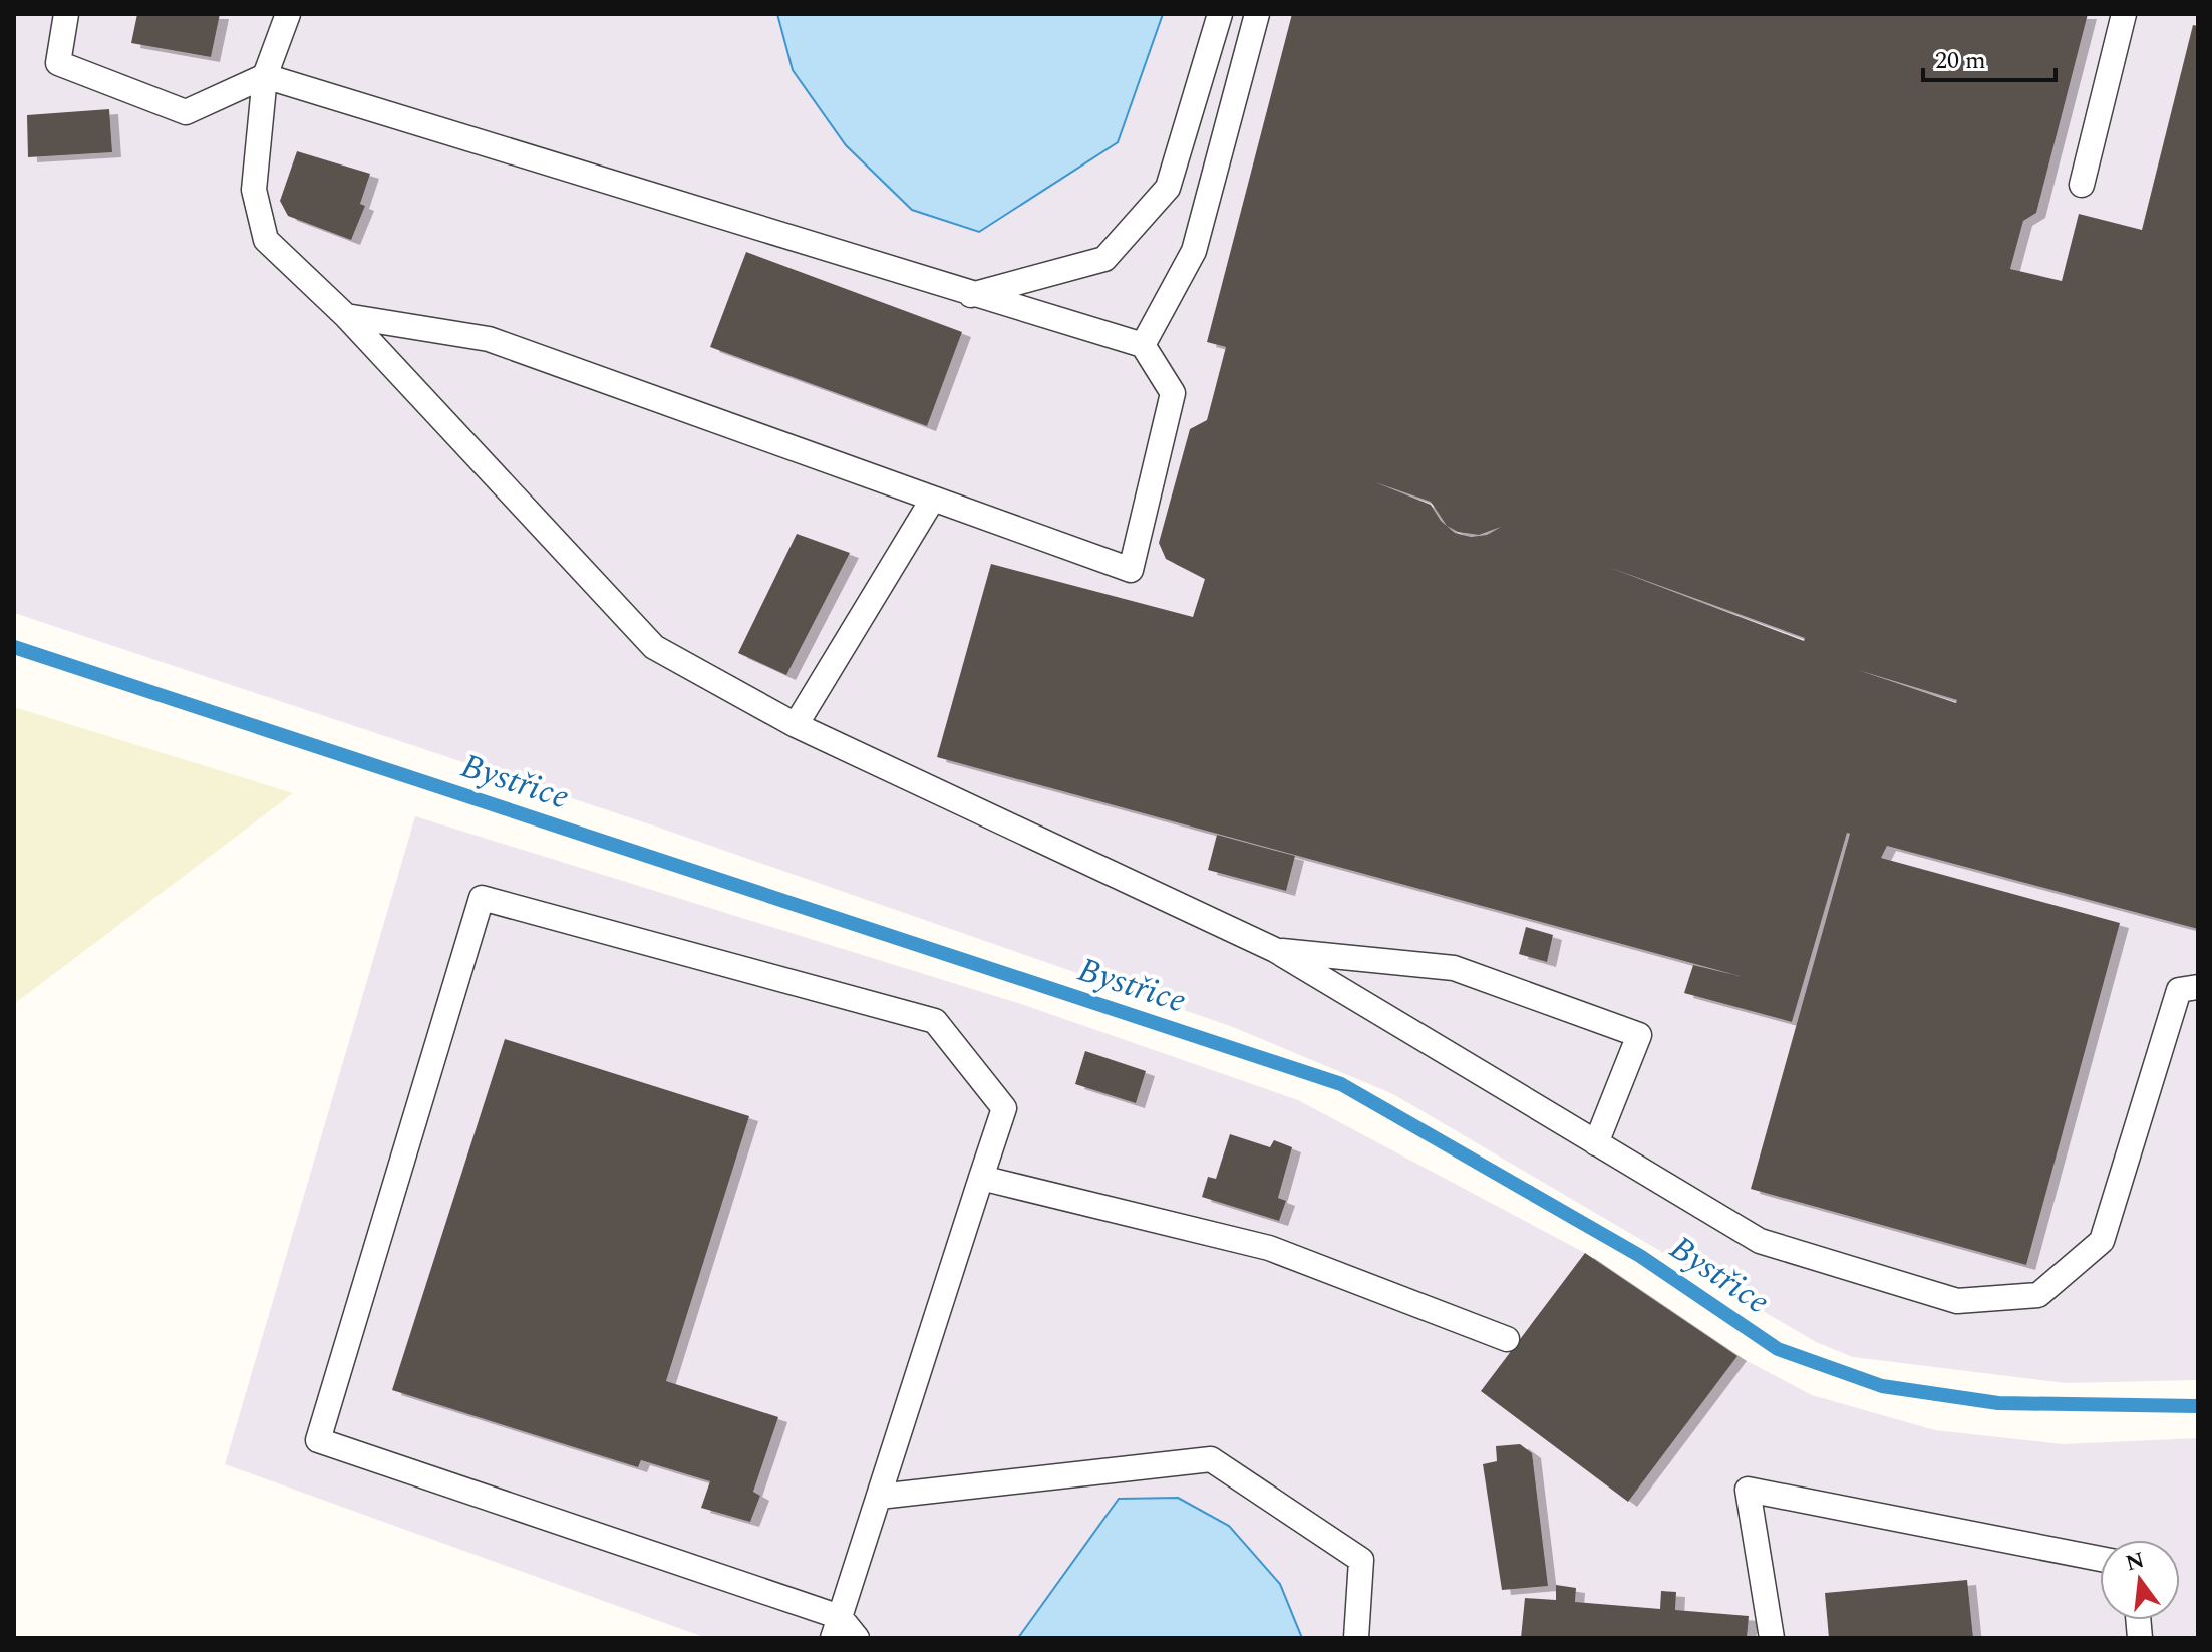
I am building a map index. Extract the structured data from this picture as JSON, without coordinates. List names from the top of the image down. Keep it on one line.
{"water":["Bystřice"],"scale_bar":"20 m","north":"top"}
